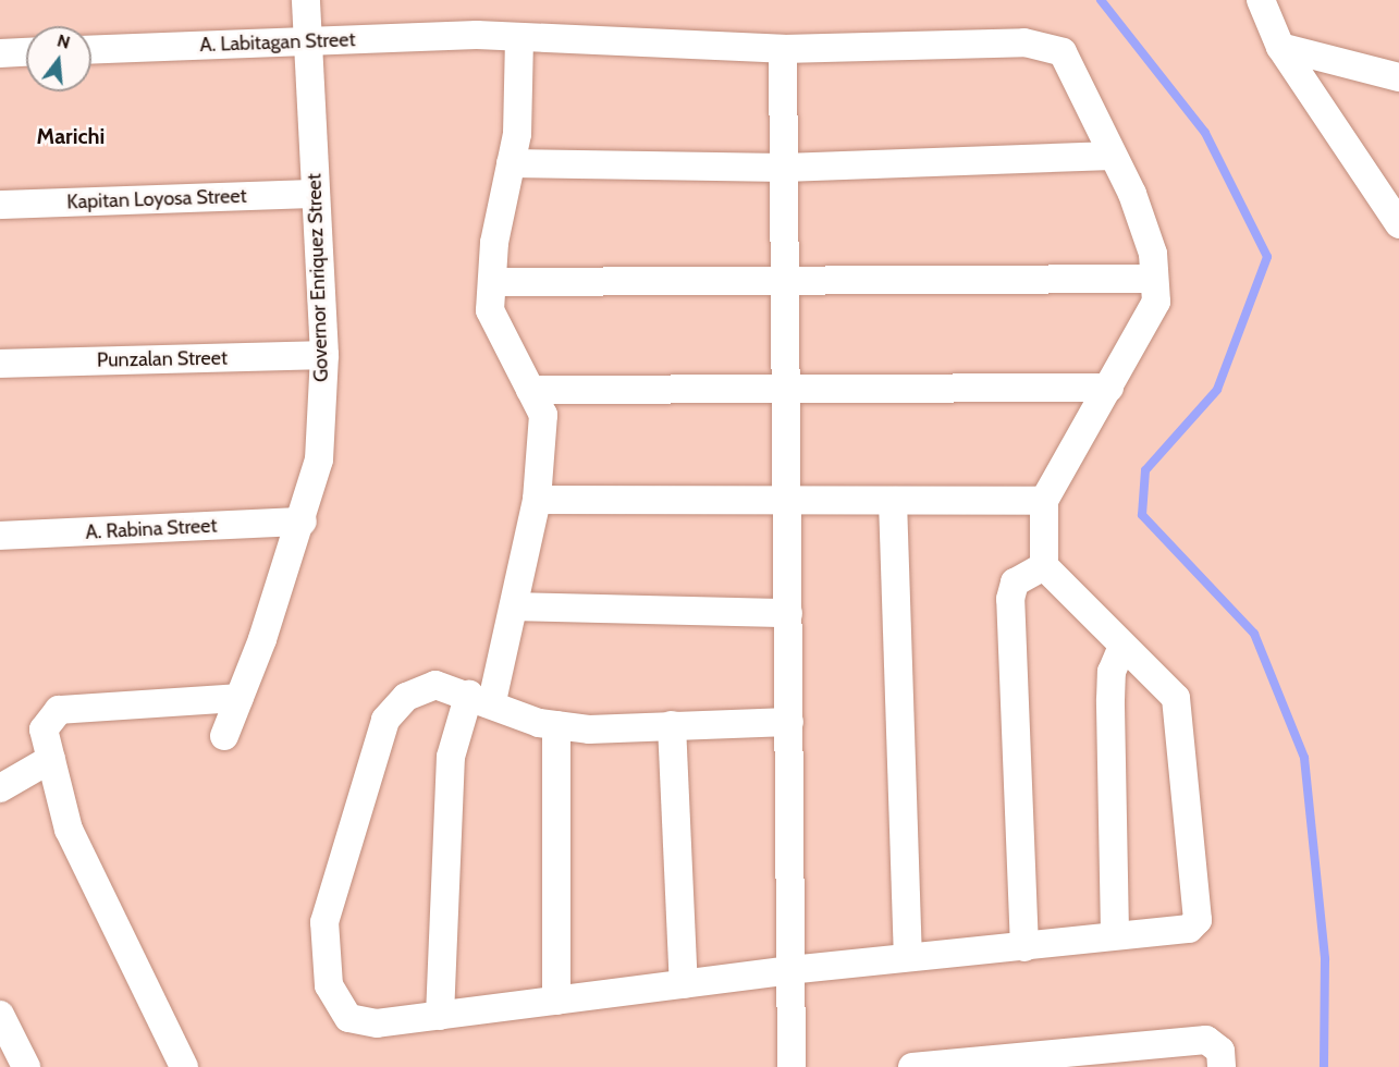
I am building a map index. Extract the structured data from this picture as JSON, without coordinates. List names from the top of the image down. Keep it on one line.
{"streets":{"street":["A. Labitagan Street","Kapitan Loyosa Street","Governor Enriquez Street","Punzalan Street","A. Rabina Street"]},"crossings":[["A. Labitagan Street","Governor Enriquez Street"],["Kapitan Loyosa Street","Governor Enriquez Street"],["Governor Enriquez Street","Punzalan Street"],["Governor Enriquez Street","A. Rabina Street"]],"districts":["Marichi"],"north":"top"}
